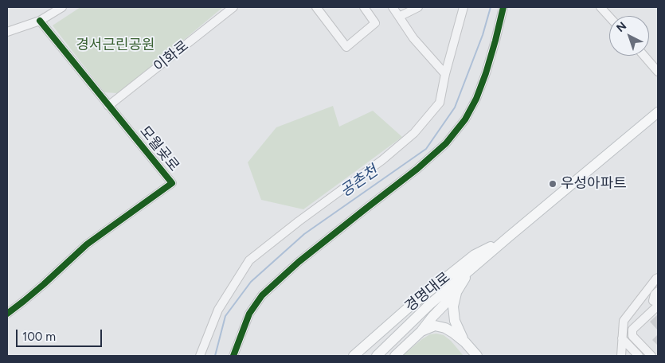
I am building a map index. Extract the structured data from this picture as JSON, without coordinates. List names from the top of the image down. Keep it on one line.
{"streets":{"main road":["경명대로"],"street":["이화로","모월곶로"]},"crossings":[["이화로","모월곶로"]],"water":["공촌천"],"parks":["경서근린공원"],"places":["우성아파트"],"scale_bar":"100 m","north":"top left"}
